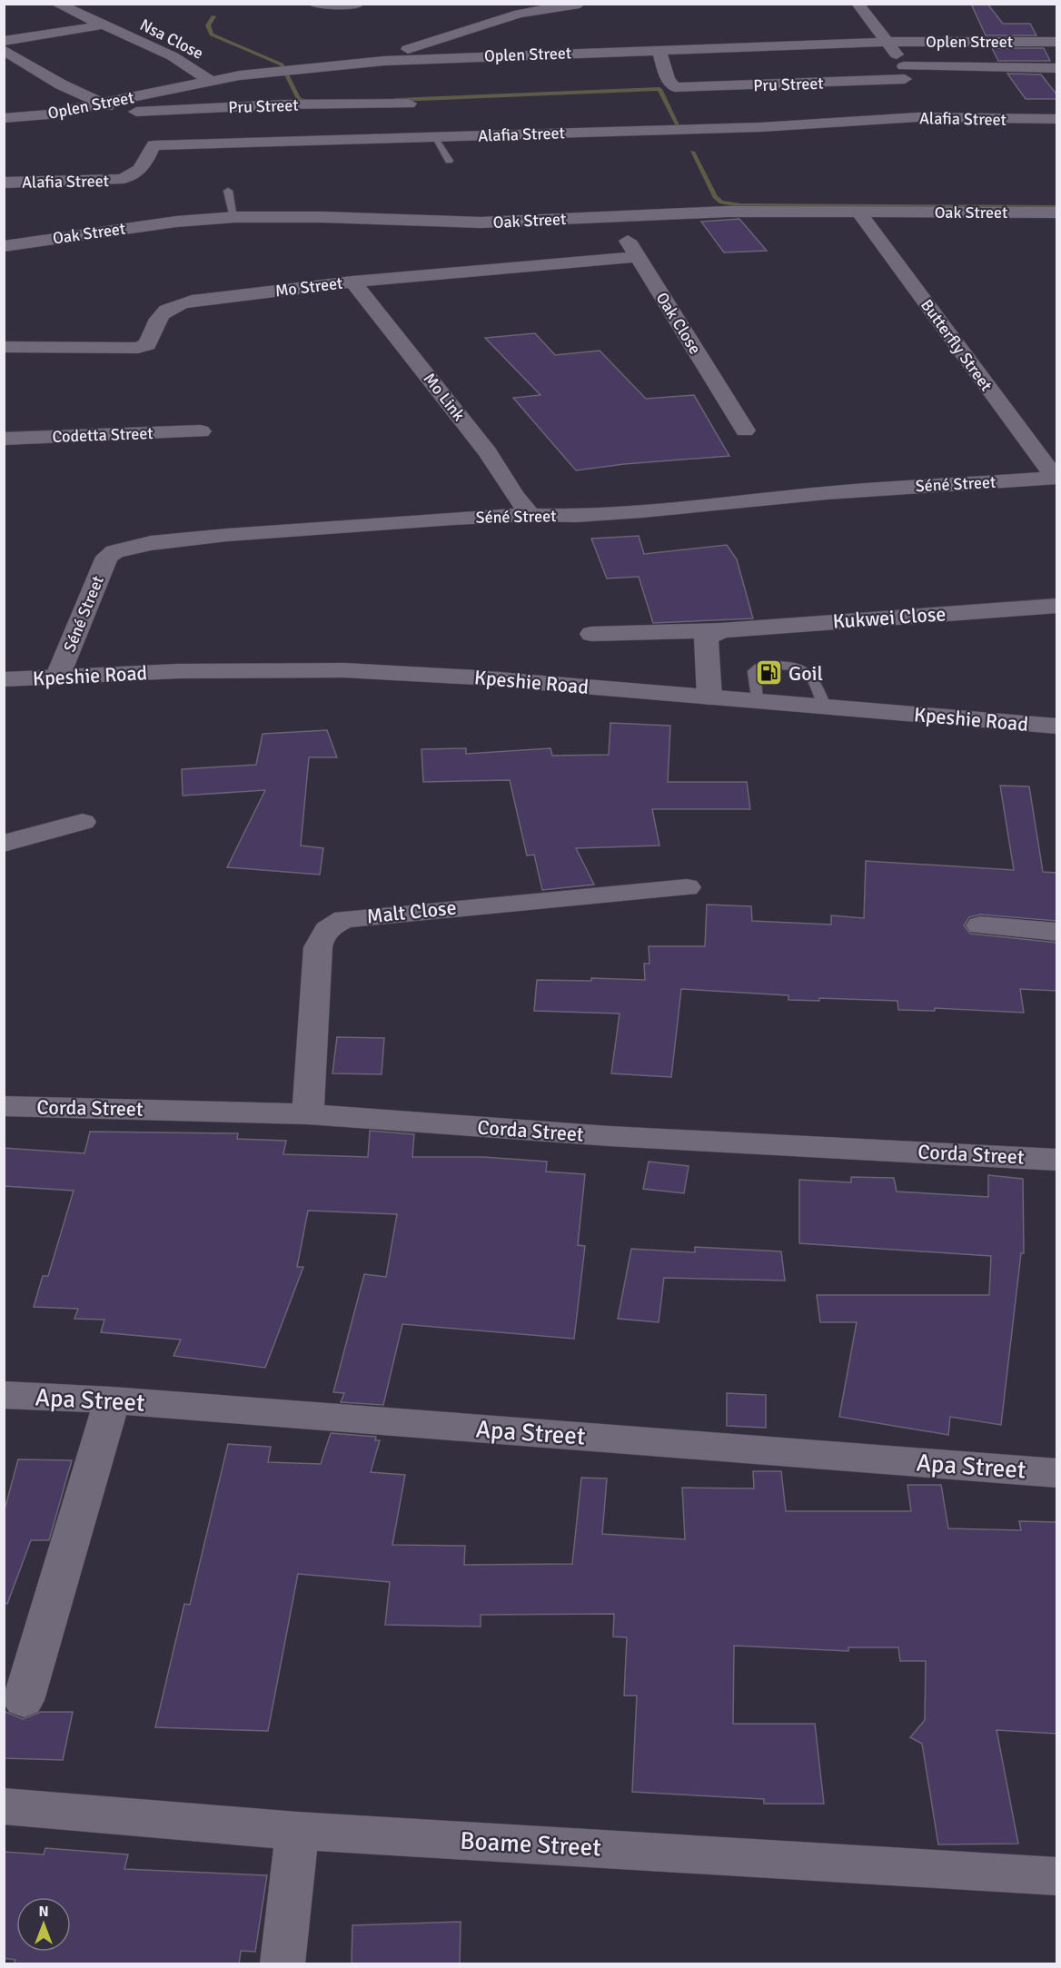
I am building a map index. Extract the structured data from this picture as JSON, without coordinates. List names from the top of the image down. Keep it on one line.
{"streets":{"street":["Nsa Close","Oplen Street","Pru Street","Alafia Street","Oak Street","Mo Street","Oak Close","Butterfly Street","Mo Link","Codetta Street","Séné Street","Kukwei Close","Kpeshie Road","Malt Close","Corda Street","Apa Street","Boame Street"]},"crossings":[["Nsa Close","Oplen Street"],["Oplen Street","Pru Street"],["Oak Street","Oak Close"],["Oak Street","Butterfly Street"],["Mo Street","Oak Close"],["Mo Street","Mo Link"],["Butterfly Street","Séné Street"],["Mo Link","Séné Street"],["Séné Street","Kpeshie Road"],["Malt Close","Corda Street"]],"places":{"fuel station":["Goil"]},"north":"top"}
